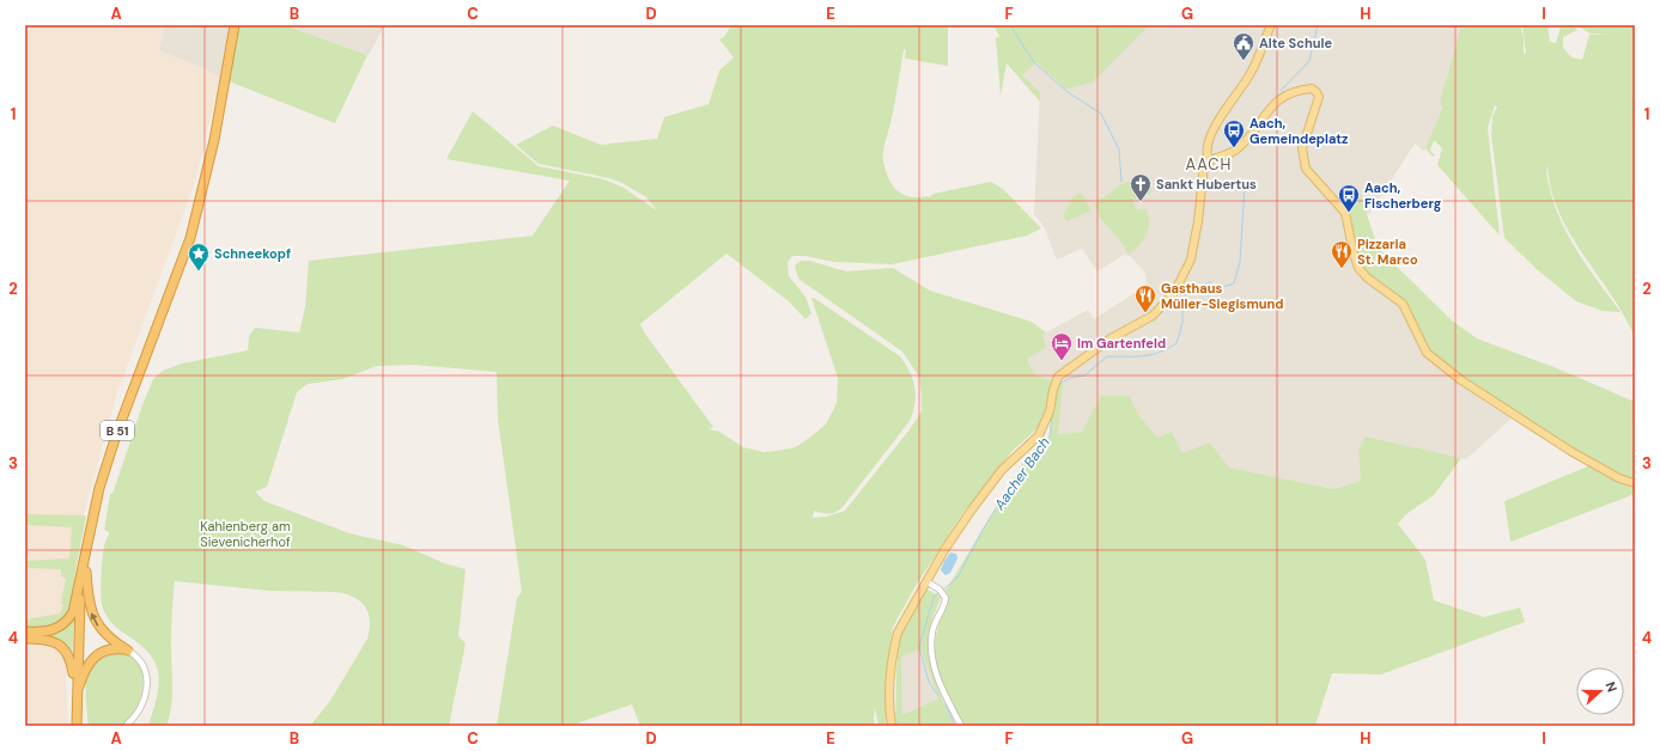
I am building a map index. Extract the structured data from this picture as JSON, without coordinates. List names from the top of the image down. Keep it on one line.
{"streets":{"highway":["B 51"]},"districts":["AACH"],"water":["Aacher Bach"],"parks":["Kahlenberg am Sievenicherhof"],"places":{"public building":["Alte Schule"],"bus stop":["Aach, Gemeindeplatz","Aach, Fischerberg"],"church":["Sankt Hubertus"],"restaurant":["Pizzaria St. Marco","Gasthaus Müller-Siegismund"],"place":["Schneekopf"],"hotel":["Im Gartenfeld"]},"north":"right","grid":{"columns":["A","B","C","D","E","F","G","H","I"],"rows":["1","2","3","4"]}}
